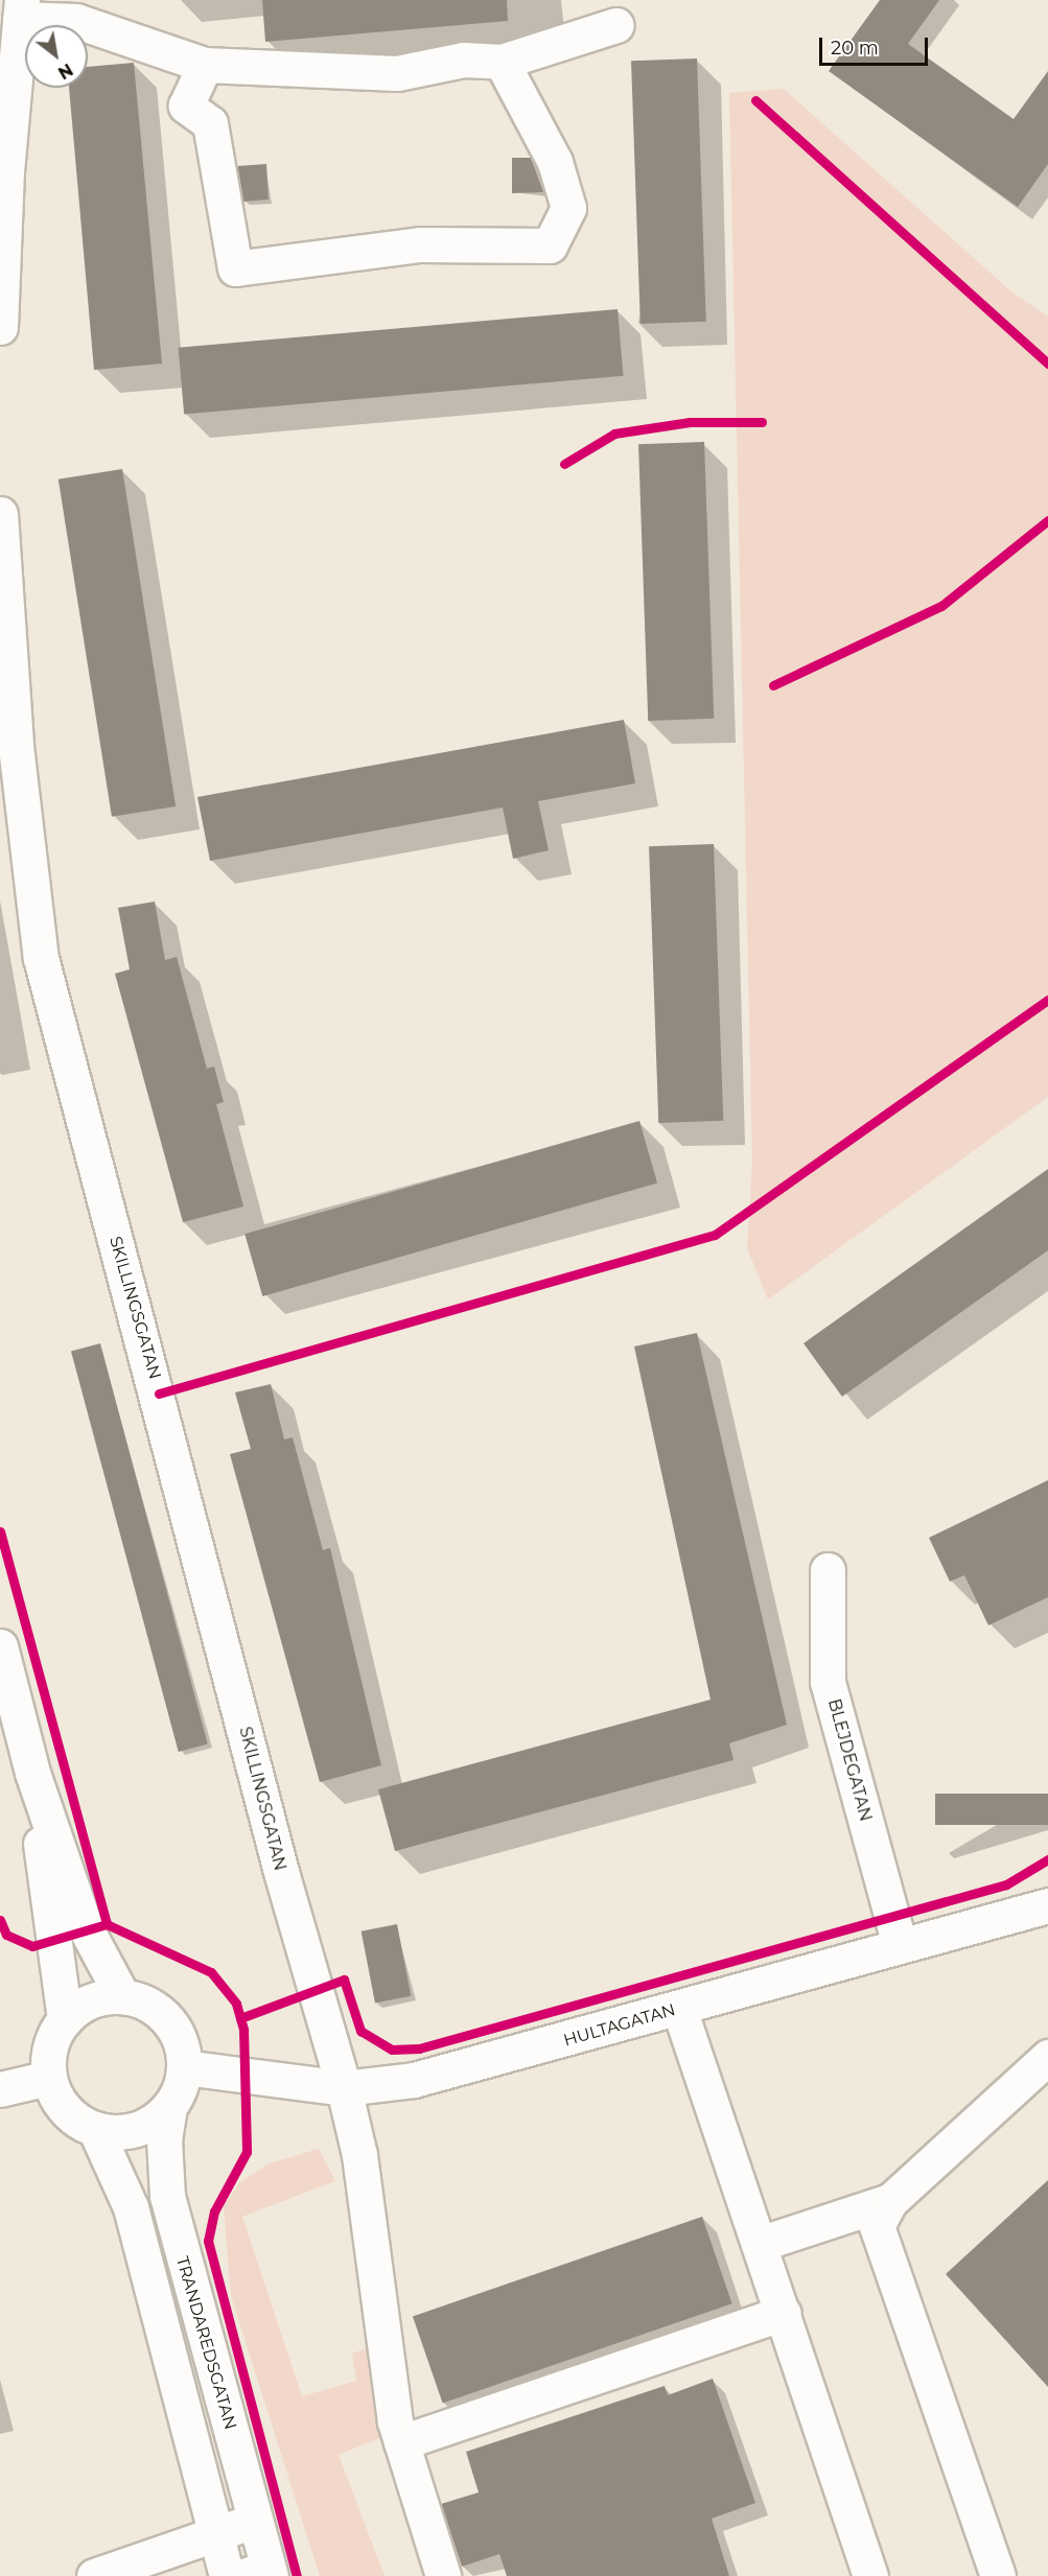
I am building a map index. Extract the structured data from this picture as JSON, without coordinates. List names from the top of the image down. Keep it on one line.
{"streets":{"main road":["SKILLINGSGATAN","BLEJDEGATAN","HULTAGATAN","TRANDAREDSGATAN"]},"crossings":[["SKILLINGSGATAN","HULTAGATAN"],["BLEJDEGATAN","HULTAGATAN"],["HULTAGATAN","TRANDAREDSGATAN"]],"scale_bar":"20 m","north":"bottom right"}
